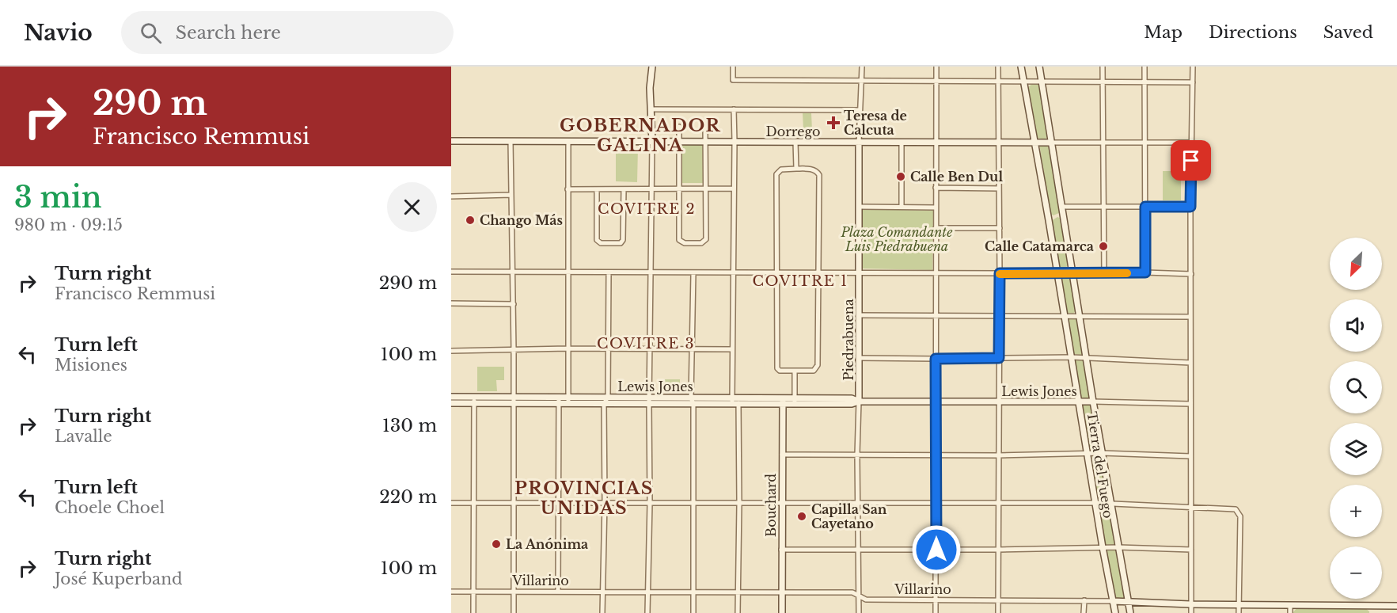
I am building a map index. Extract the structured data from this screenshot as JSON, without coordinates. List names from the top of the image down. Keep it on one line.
{"streets":{"street":["Dorrego","Piedrabuena","Lewis Jones","Tierra del Fuego","Bouchard","Villarino"]},"crossings":[["Dorrego","Piedrabuena"],["Dorrego","Tierra del Fuego"],["Piedrabuena","Lewis Jones"],["Piedrabuena","Villarino"],["Lewis Jones","Tierra del Fuego"],["Lewis Jones","Bouchard"],["Tierra del Fuego","Villarino"],["Bouchard","Villarino"]],"districts":["GOBERNADOR GALINA","COVITRE 2","COVITRE 1","COVITRE 3","PROVINCIAS UNIDAS"],"parks":["Plaza Comandante Luis Piedrabuena"],"places":{"health":["Teresa de Calcuta"],"other":["Calle Ben Dul","Chango Más","Calle Catamarca","Capilla San Cayetano","La Anónima"]},"north":"bottom left","page":{"header":"Navio","search":"Search here","nav":["Map","Directions","Saved"],"turn":["290 m","Francisco Remmusi"],"heading":["3 min","980 m · 09:15"],"map_buttons":["+","−"],"list":[{"name":"Turn right","note":"Francisco Remmusi","value":"290 m"},{"name":"Turn left","note":"Misiones","value":"100 m"},{"name":"Turn right","note":"Lavalle","value":"130 m"},{"name":"Turn left","note":"Choele Choel","value":"220 m"},{"name":"Turn right","note":"José Kuperband","value":"100 m"}]}}
